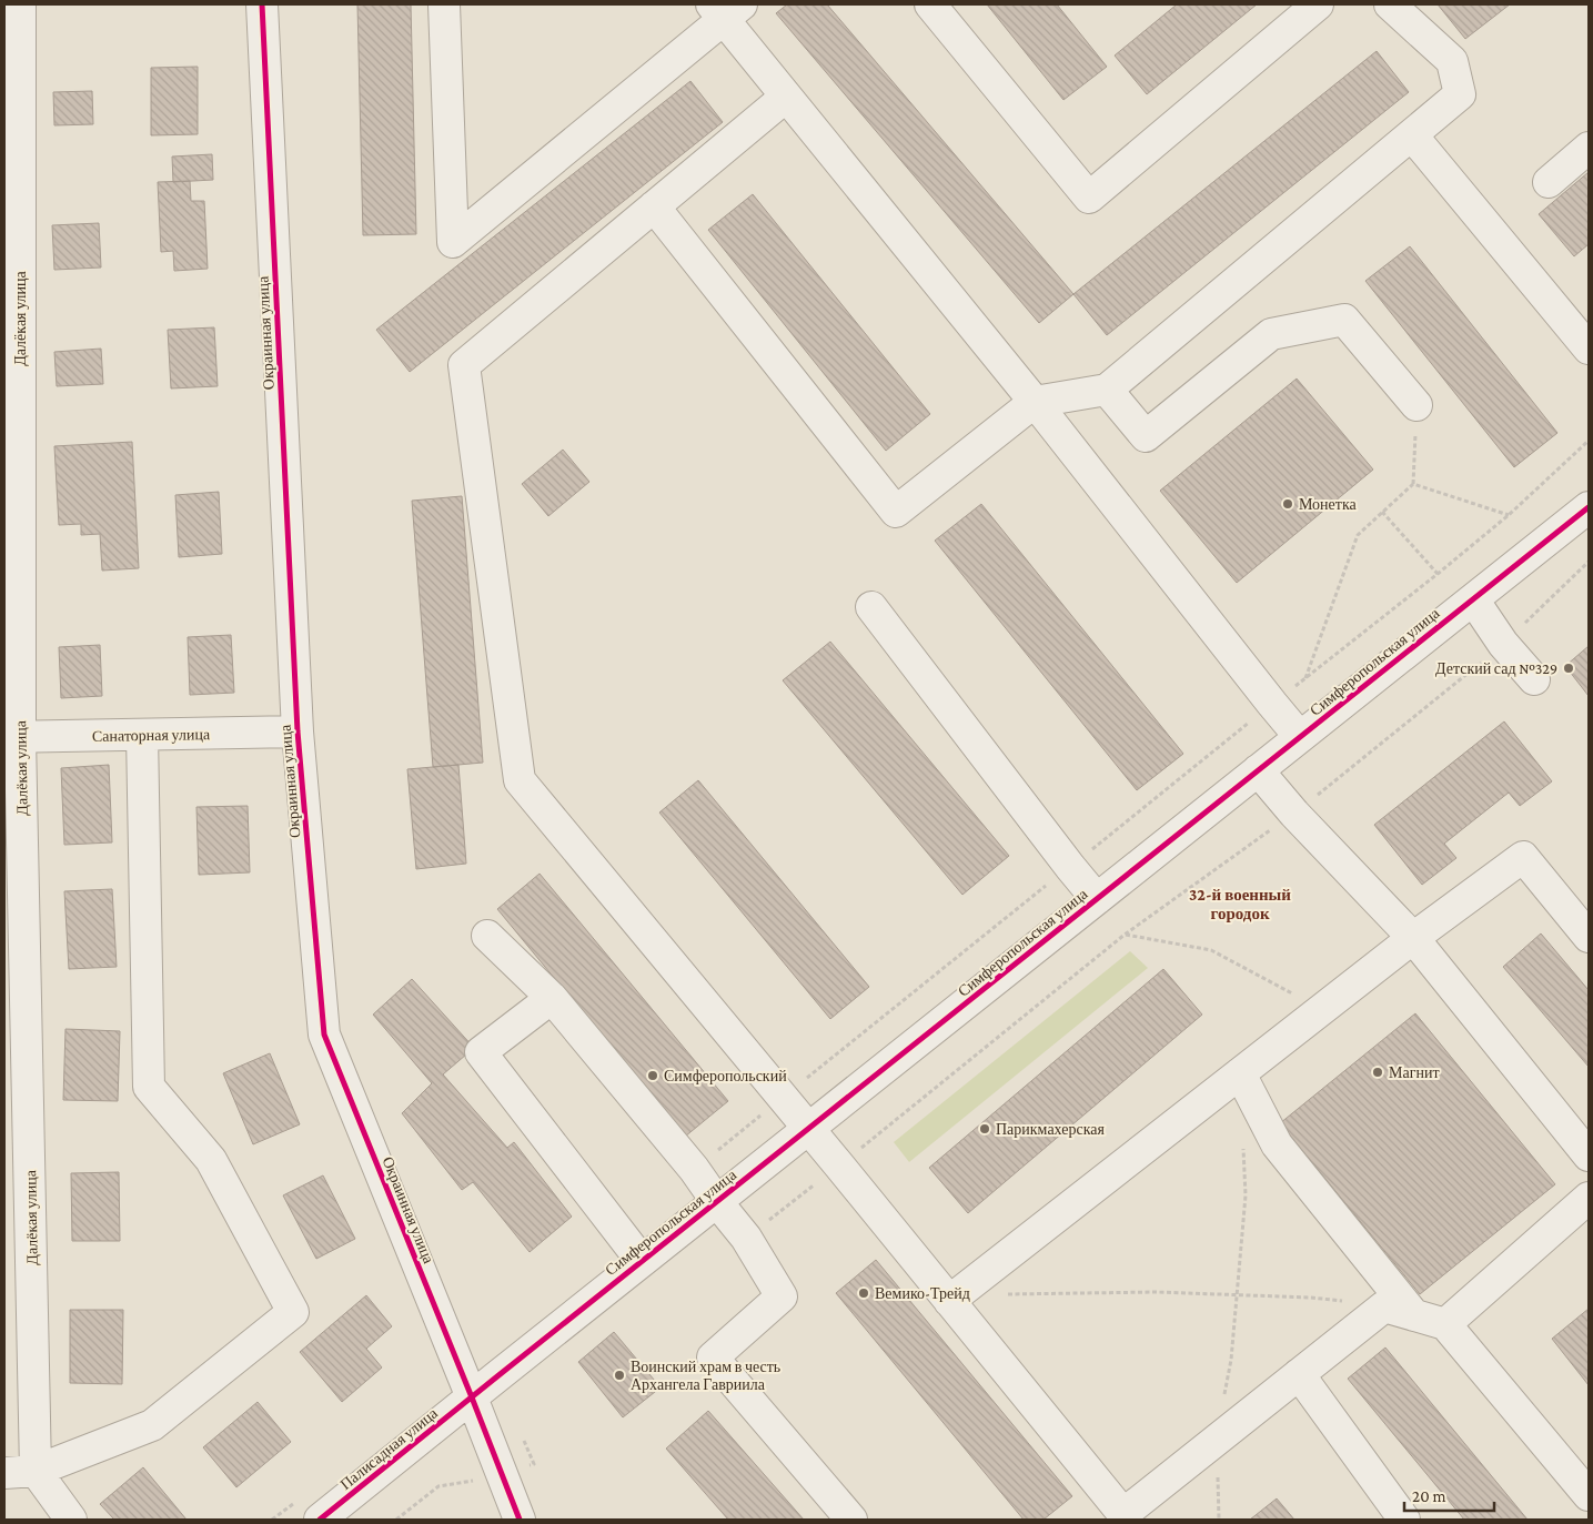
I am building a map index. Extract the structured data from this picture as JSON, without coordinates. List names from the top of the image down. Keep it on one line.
{"streets":{"street":["Далёкая улица","Окраинная улица","Симферопольская улица","Санаторная улица","Палисадная улица"]},"crossings":[["Далёкая улица","Санаторная улица"],["Окраинная улица","Симферопольская улица"],["Окраинная улица","Санаторная улица"],["Окраинная улица","Палисадная улица"],["Симферопольская улица","Палисадная улица"]],"districts":["32-й военный городок"],"places":["Монетка","Детский сад №329","Магнит","Симферопольский","Парикмахерская","Вемико-Трейд","Воинский храм в честь Архангела Гавриила"],"scale_bar":"20 m"}
